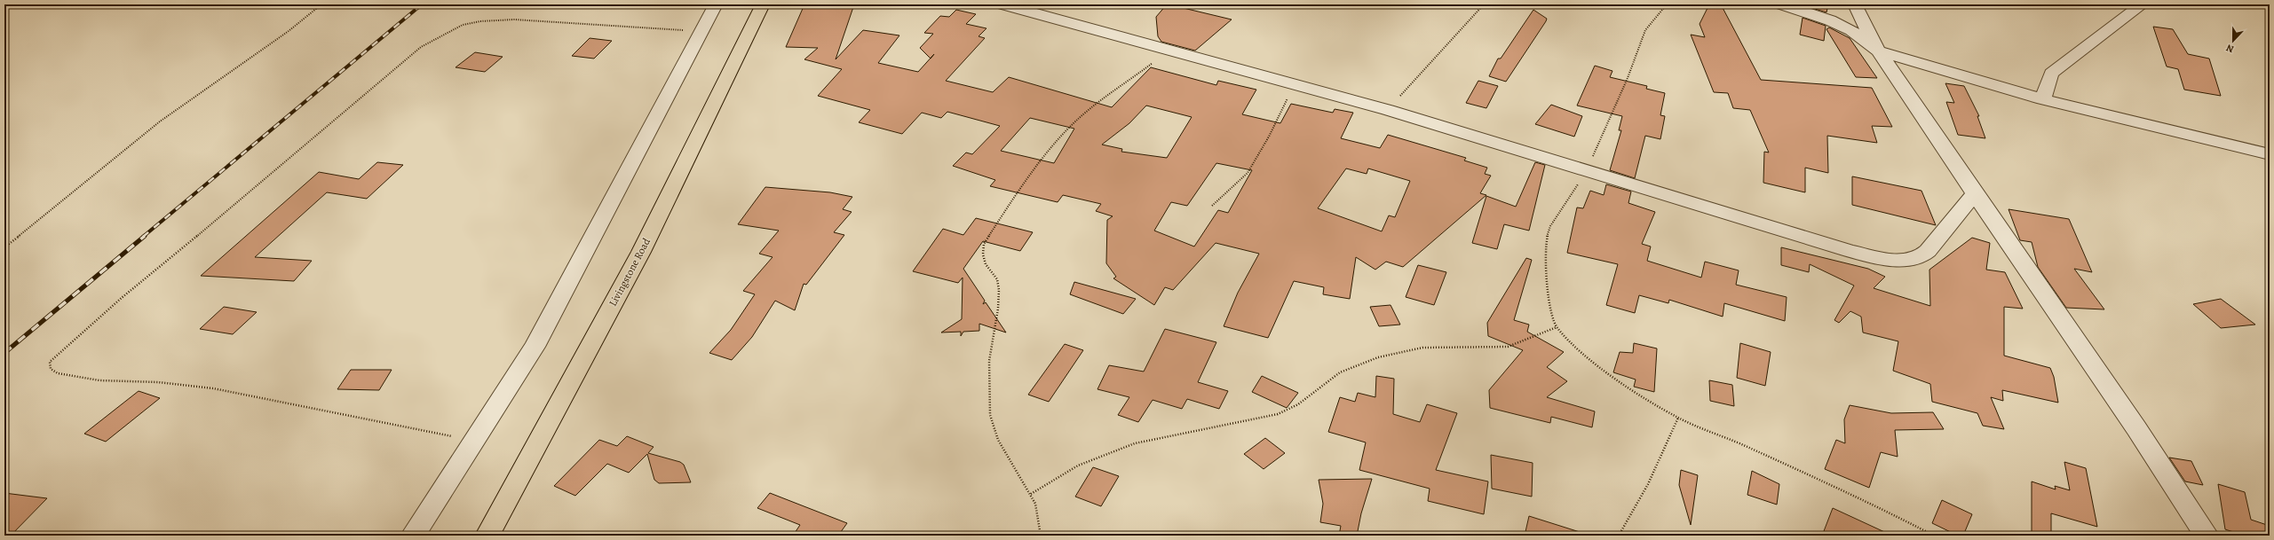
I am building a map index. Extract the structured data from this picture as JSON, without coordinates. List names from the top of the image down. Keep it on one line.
{"streets":{"highway":["Livingstone Road"]},"north":"bottom"}
